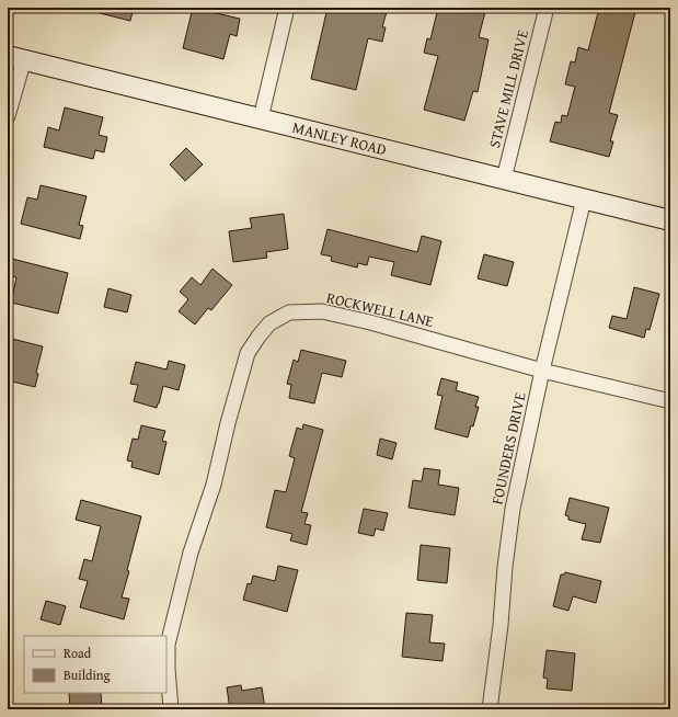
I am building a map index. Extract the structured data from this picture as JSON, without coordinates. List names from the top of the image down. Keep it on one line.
{"streets":{"street":["STAVE MILL DRIVE","MANLEY ROAD","ROCKWELL LANE","FOUNDERS DRIVE"]},"crossings":[["STAVE MILL DRIVE","MANLEY ROAD"],["MANLEY ROAD","FOUNDERS DRIVE"],["ROCKWELL LANE","FOUNDERS DRIVE"]],"legend":["Road","Building"]}
